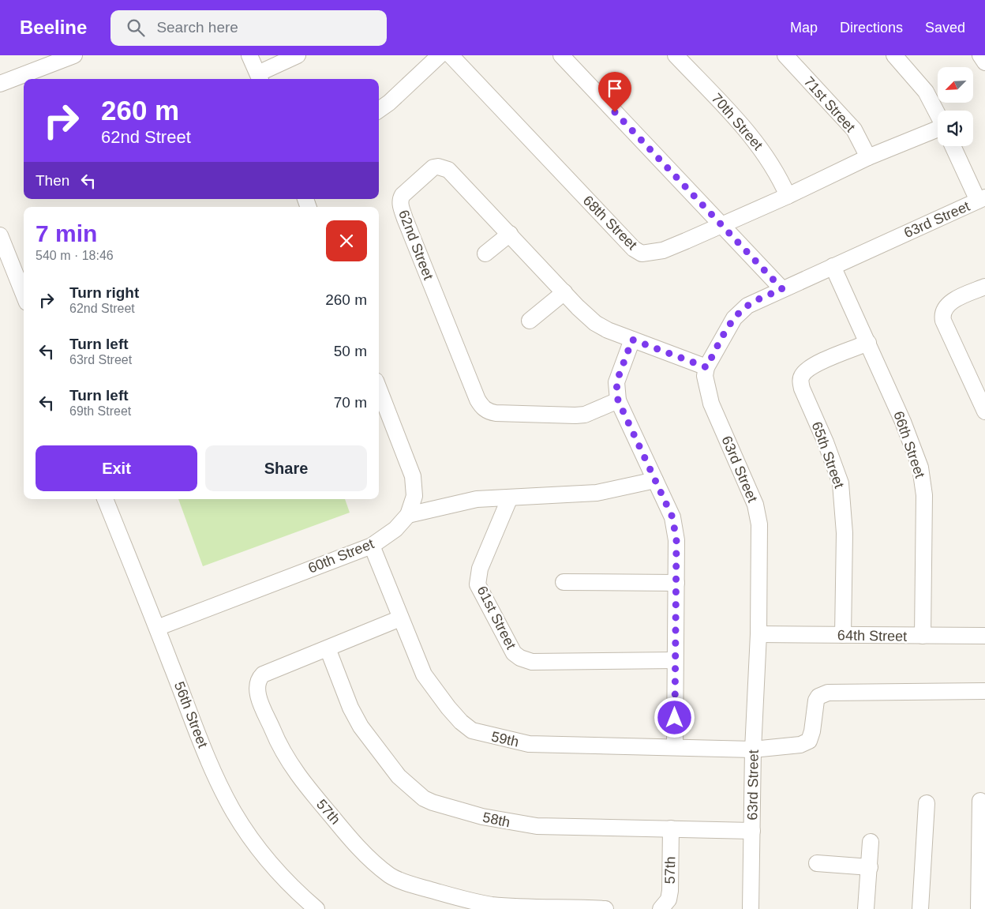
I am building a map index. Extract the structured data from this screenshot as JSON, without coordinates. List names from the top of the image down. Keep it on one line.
{"streets":{"street":["71st Street","70th Street","63rd Street","68th Street","62nd Street","66th Street","65th Street","60th Street","61st Street","64th Street","56th Street","59th","57th","58th"]},"crossings":[["71st Street","68th Street"],["70th Street","68th Street"],["63rd Street","62nd Street"],["63rd Street","66th Street"],["63rd Street","64th Street"],["63rd Street","59th"],["63rd Street","58th"],["66th Street","65th Street"],["66th Street","64th Street"],["65th Street","64th Street"],["60th Street","56th Street"],["60th Street","59th"],["59th","57th"],["57th","58th"]],"north":"bottom left","page":{"header":"Beeline","search":"Search here","nav":["Map","Directions","Saved"],"turn":["260 m","62nd Street"],"then":"Then","heading":["7 min","540 m · 18:46"],"list":[{"name":"Turn right","note":"62nd Street","value":"260 m"},{"name":"Turn left","note":"63rd Street","value":"50 m"},{"name":"Turn left","note":"69th Street","value":"70 m"}],"buttons":["Exit","Share"]}}
